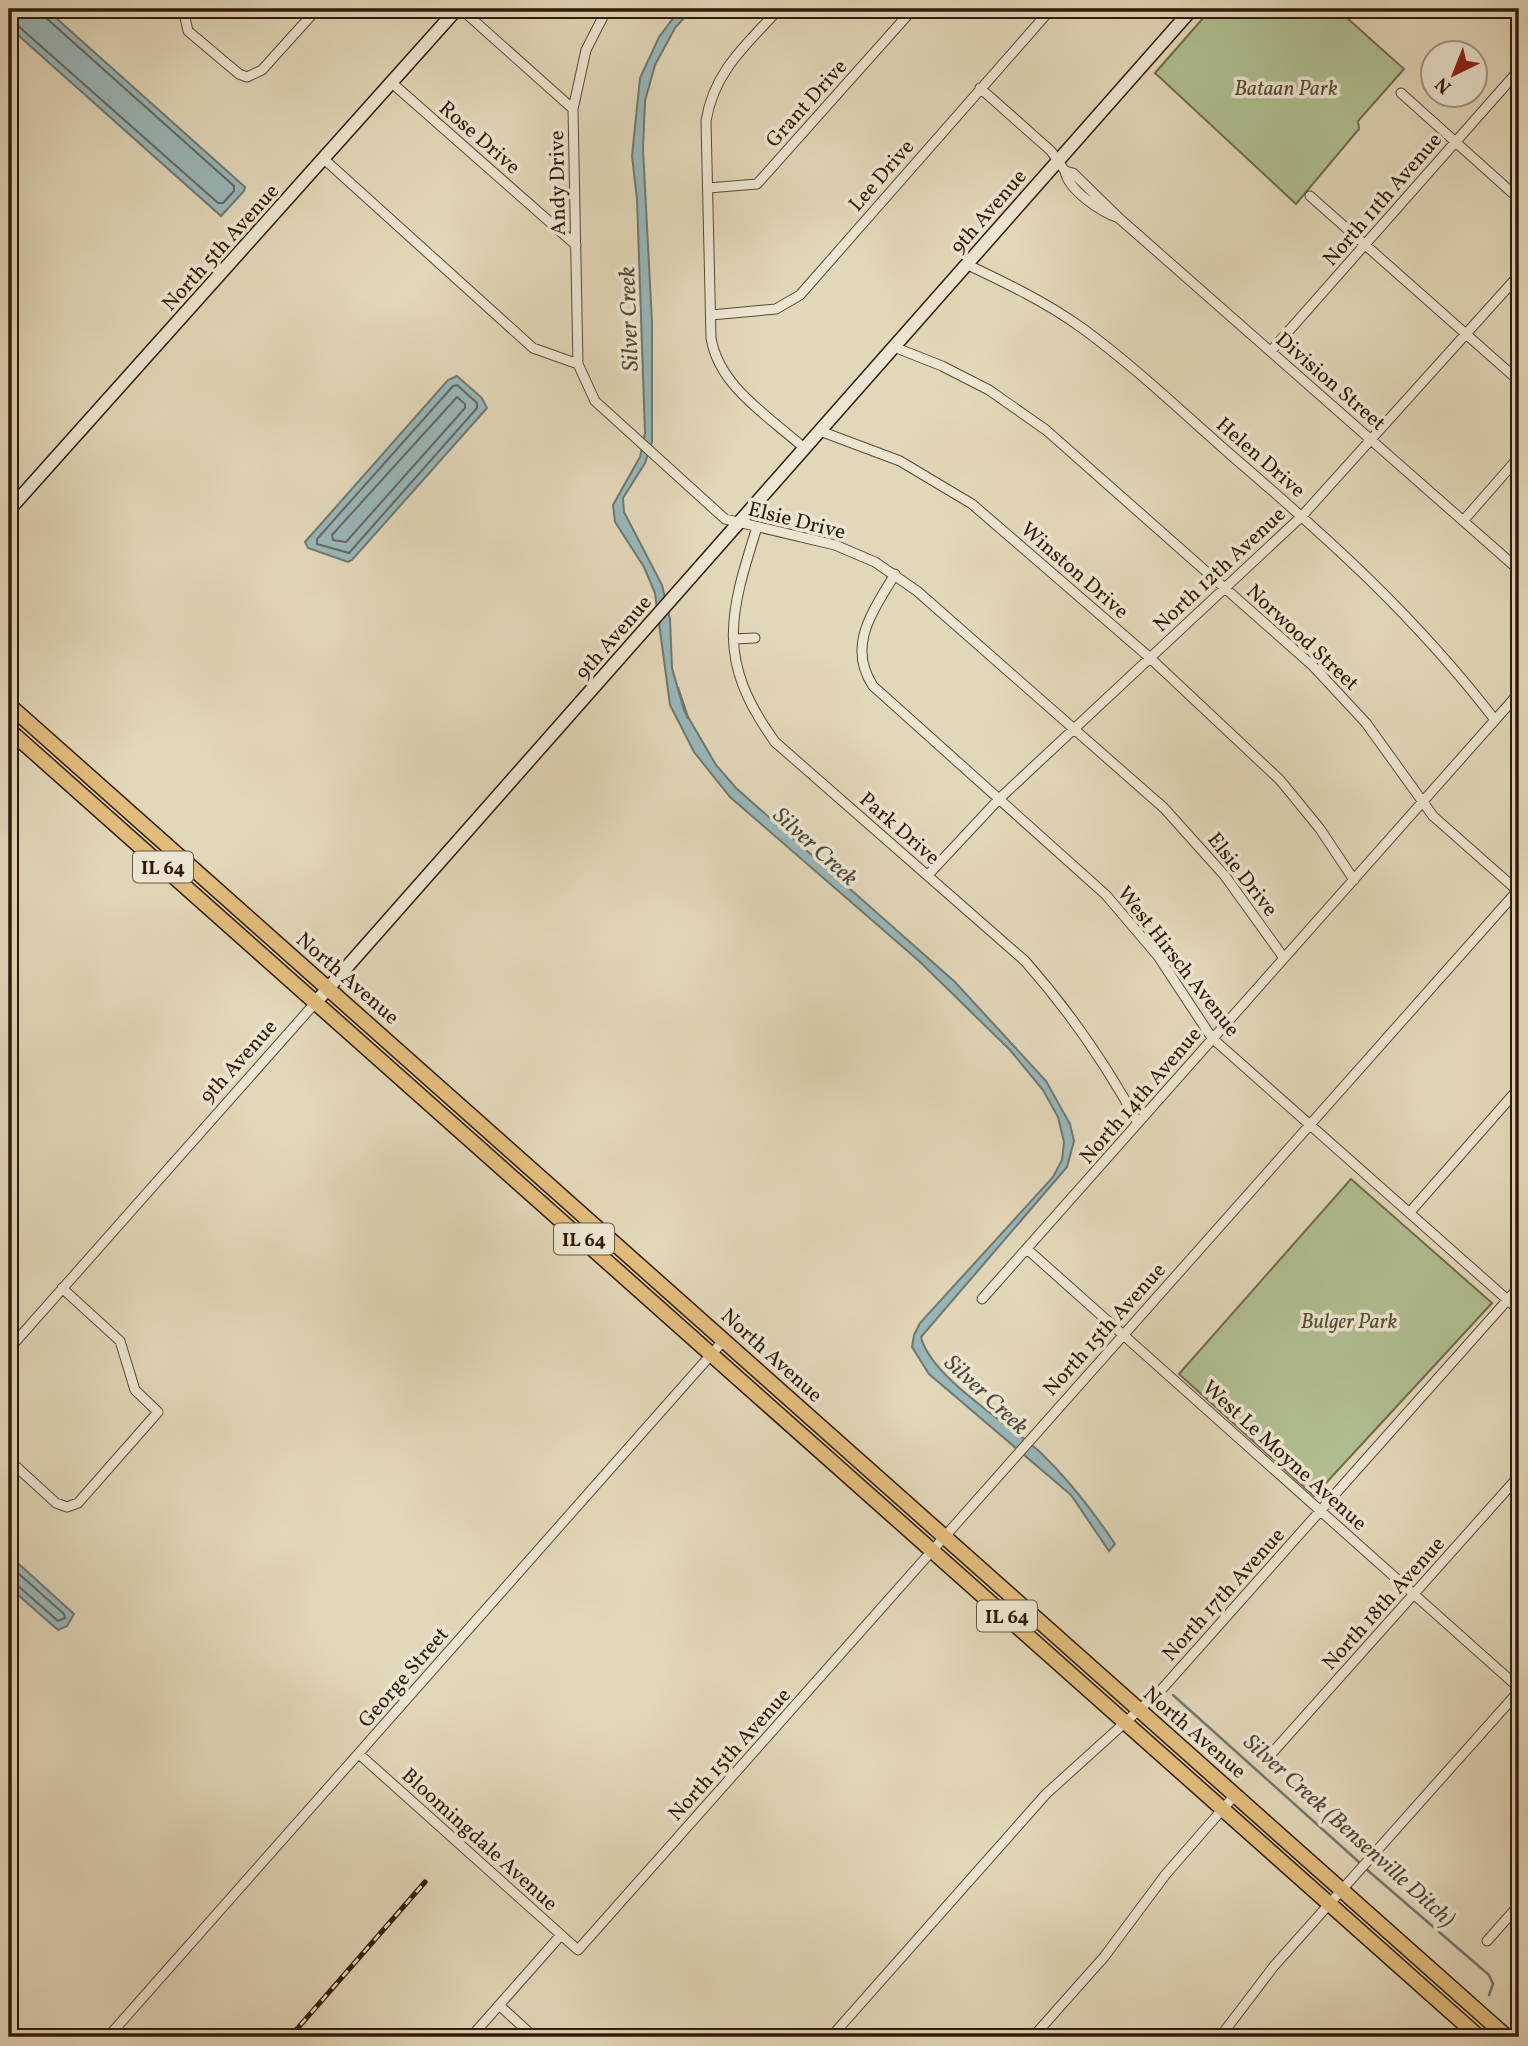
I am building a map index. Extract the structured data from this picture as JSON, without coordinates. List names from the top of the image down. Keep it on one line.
{"streets":{"main road":["IL 64","North Avenue"],"street":["Grant Drive","Rose Drive","Lee Drive","Andy Drive","North 11th Avenue","9th Avenue","North 5th Avenue","Division Street","Helen Drive","Elsie Drive","North 12th Avenue","Winston Drive","Norwood Street","Park Drive","West Hirsch Avenue","North 14th Avenue","North 15th Avenue","West Le Moyne Avenue","North 17th Avenue","North 18th Avenue","George Street","Bloomingdale Avenue"]},"crossings":[["Rose Drive","Andy Drive"],["Rose Drive","North 5th Avenue"],["Lee Drive","Division Street"],["Andy Drive","Elsie Drive"],["North 11th Avenue","Division Street"],["9th Avenue","Division Street"],["9th Avenue","Helen Drive"],["9th Avenue","Elsie Drive"],["9th Avenue","Winston Drive"],["9th Avenue","Norwood Street"],["9th Avenue","North Avenue"],["Division Street","North 12th Avenue"],["Helen Drive","North 12th Avenue"],["Helen Drive","North 14th Avenue"],["Elsie Drive","North 12th Avenue"],["Elsie Drive","Park Drive"],["Elsie Drive","West Hirsch Avenue"],["Elsie Drive","North 14th Avenue"],["North 12th Avenue","Winston Drive"],["North 12th Avenue","Norwood Street"],["North 12th Avenue","Park Drive"],["North 12th Avenue","West Hirsch Avenue"],["Winston Drive","North 14th Avenue"],["Norwood Street","North 14th Avenue"],["Norwood Street","North 15th Avenue"],["Park Drive","North 14th Avenue"],["West Hirsch Avenue","North 14th Avenue"],["West Hirsch Avenue","North 15th Avenue"],["West Hirsch Avenue","North 17th Avenue"],["North Avenue","North 15th Avenue"],["North Avenue","North 17th Avenue"],["North Avenue","George Street"],["North 14th Avenue","West Le Moyne Avenue"],["North 15th Avenue","West Le Moyne Avenue"],["North 15th Avenue","Bloomingdale Avenue"],["West Le Moyne Avenue","North 17th Avenue"],["West Le Moyne Avenue","North 18th Avenue"],["George Street","Bloomingdale Avenue"]],"water":["Silver Creek","Silver Creek (Bensenville Ditch)"],"parks":["Bataan Park","Bulger Park"],"north":"bottom left"}
